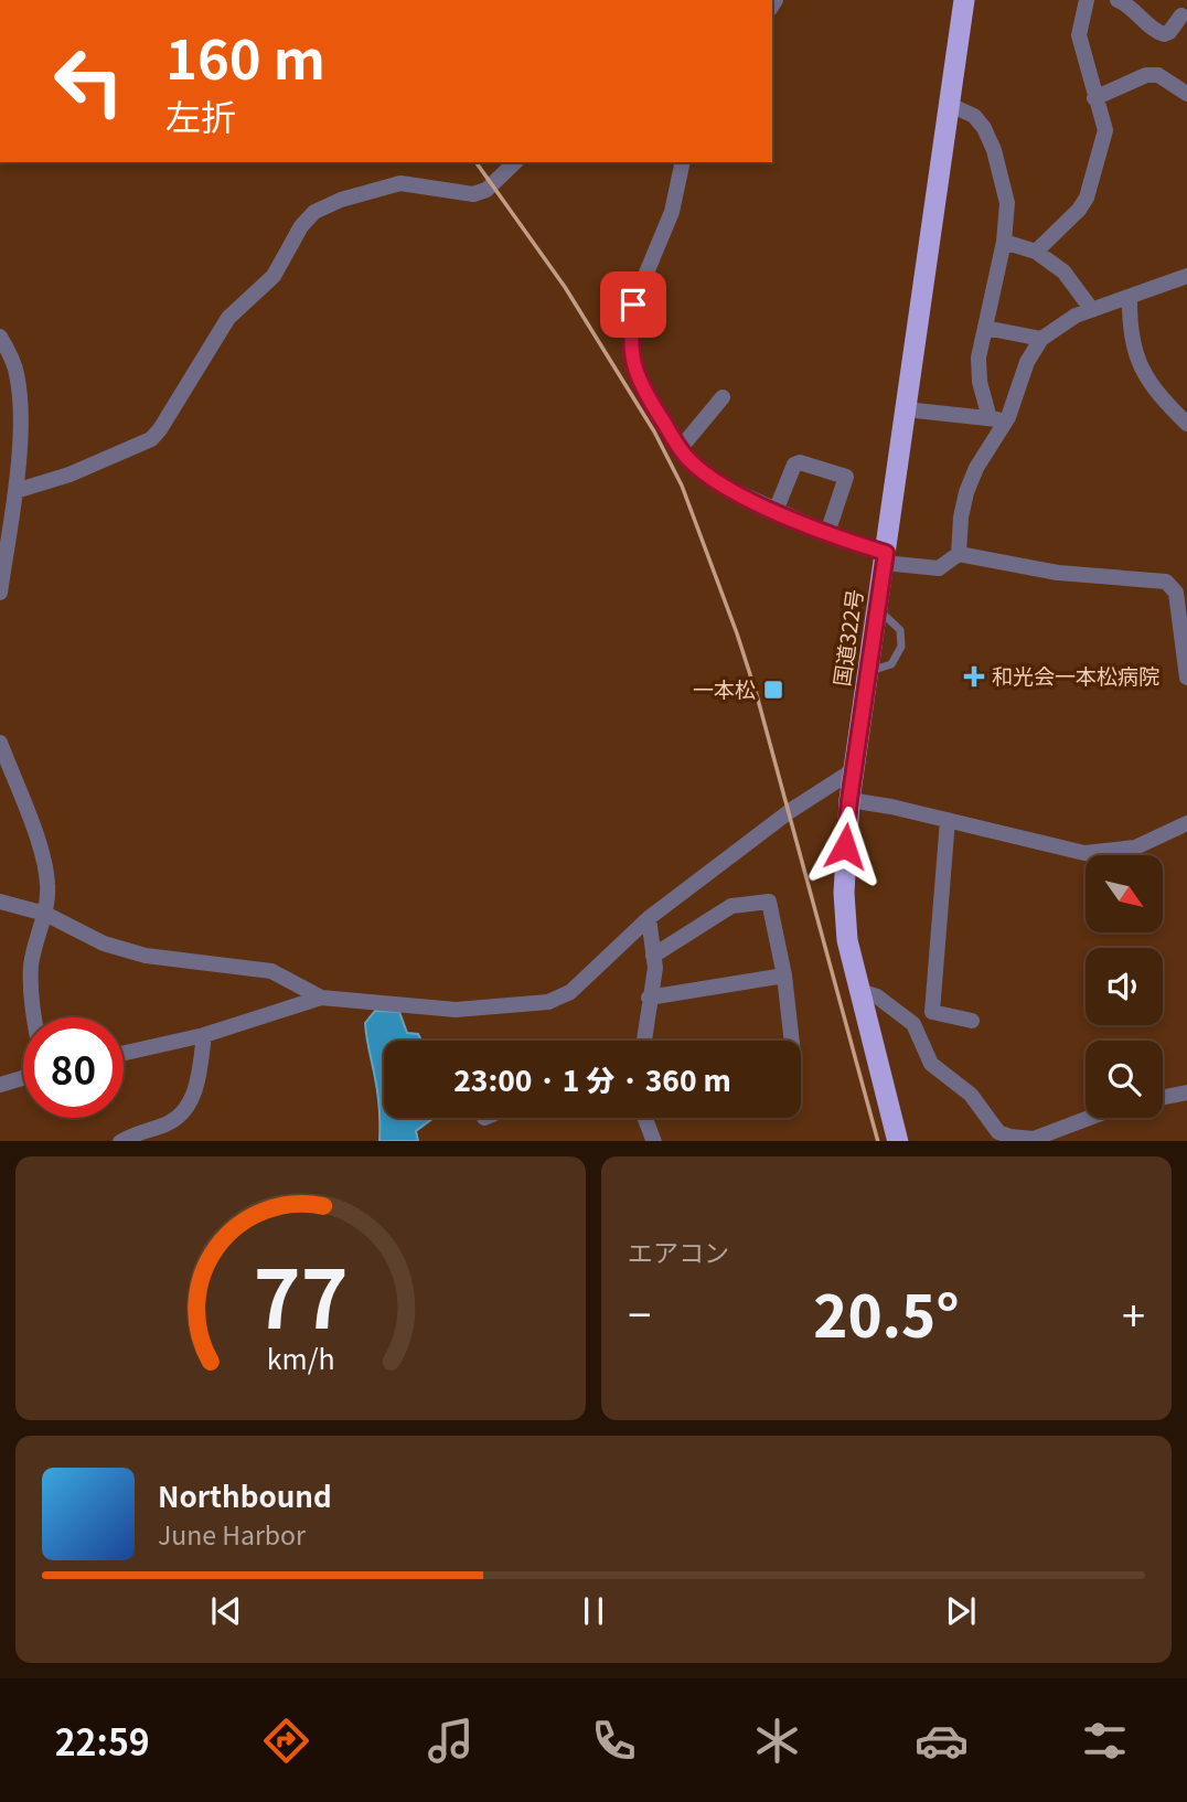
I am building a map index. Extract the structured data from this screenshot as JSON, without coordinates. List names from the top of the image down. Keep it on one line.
{"streets":{"highway":["国道322号"]},"places":{"health":["和光会一本松病院"],"transit":["一本松"]},"north":"bottom right","page":{"turn":["160 m","左折"],"limit":"80","trip":"23:00 · 1 分 · 360 m","tile":"エアコン","heat":["−","20.5°","+"],"song":["Northbound","June Harbor"],"tabs":"22:59","gauge":["77","km/h"]}}
